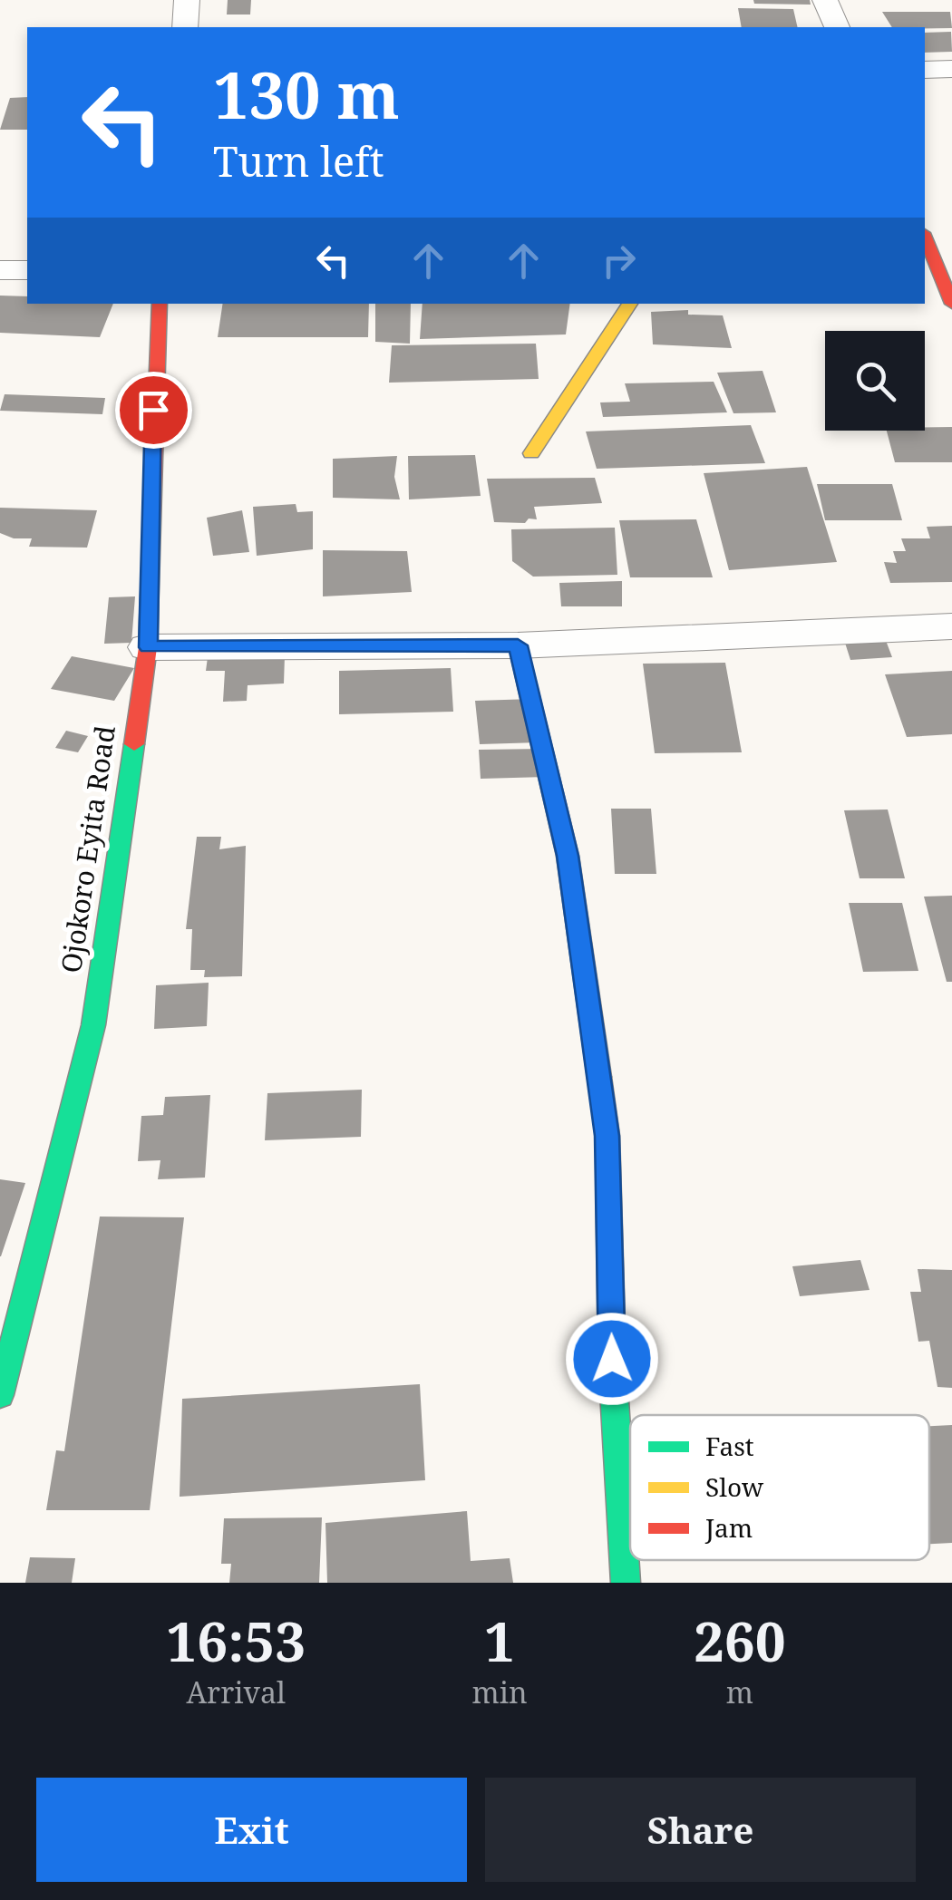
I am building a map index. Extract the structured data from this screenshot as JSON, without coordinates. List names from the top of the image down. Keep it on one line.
{"streets":{"street":["Ojokoro Eyita Road"]},"legend":["Fast","Slow","Jam"],"page":{"turn":["130 m","Turn left"],"eta":["16:53","Arrival","1","min","260","m"],"buttons":["Exit","Share"]}}
